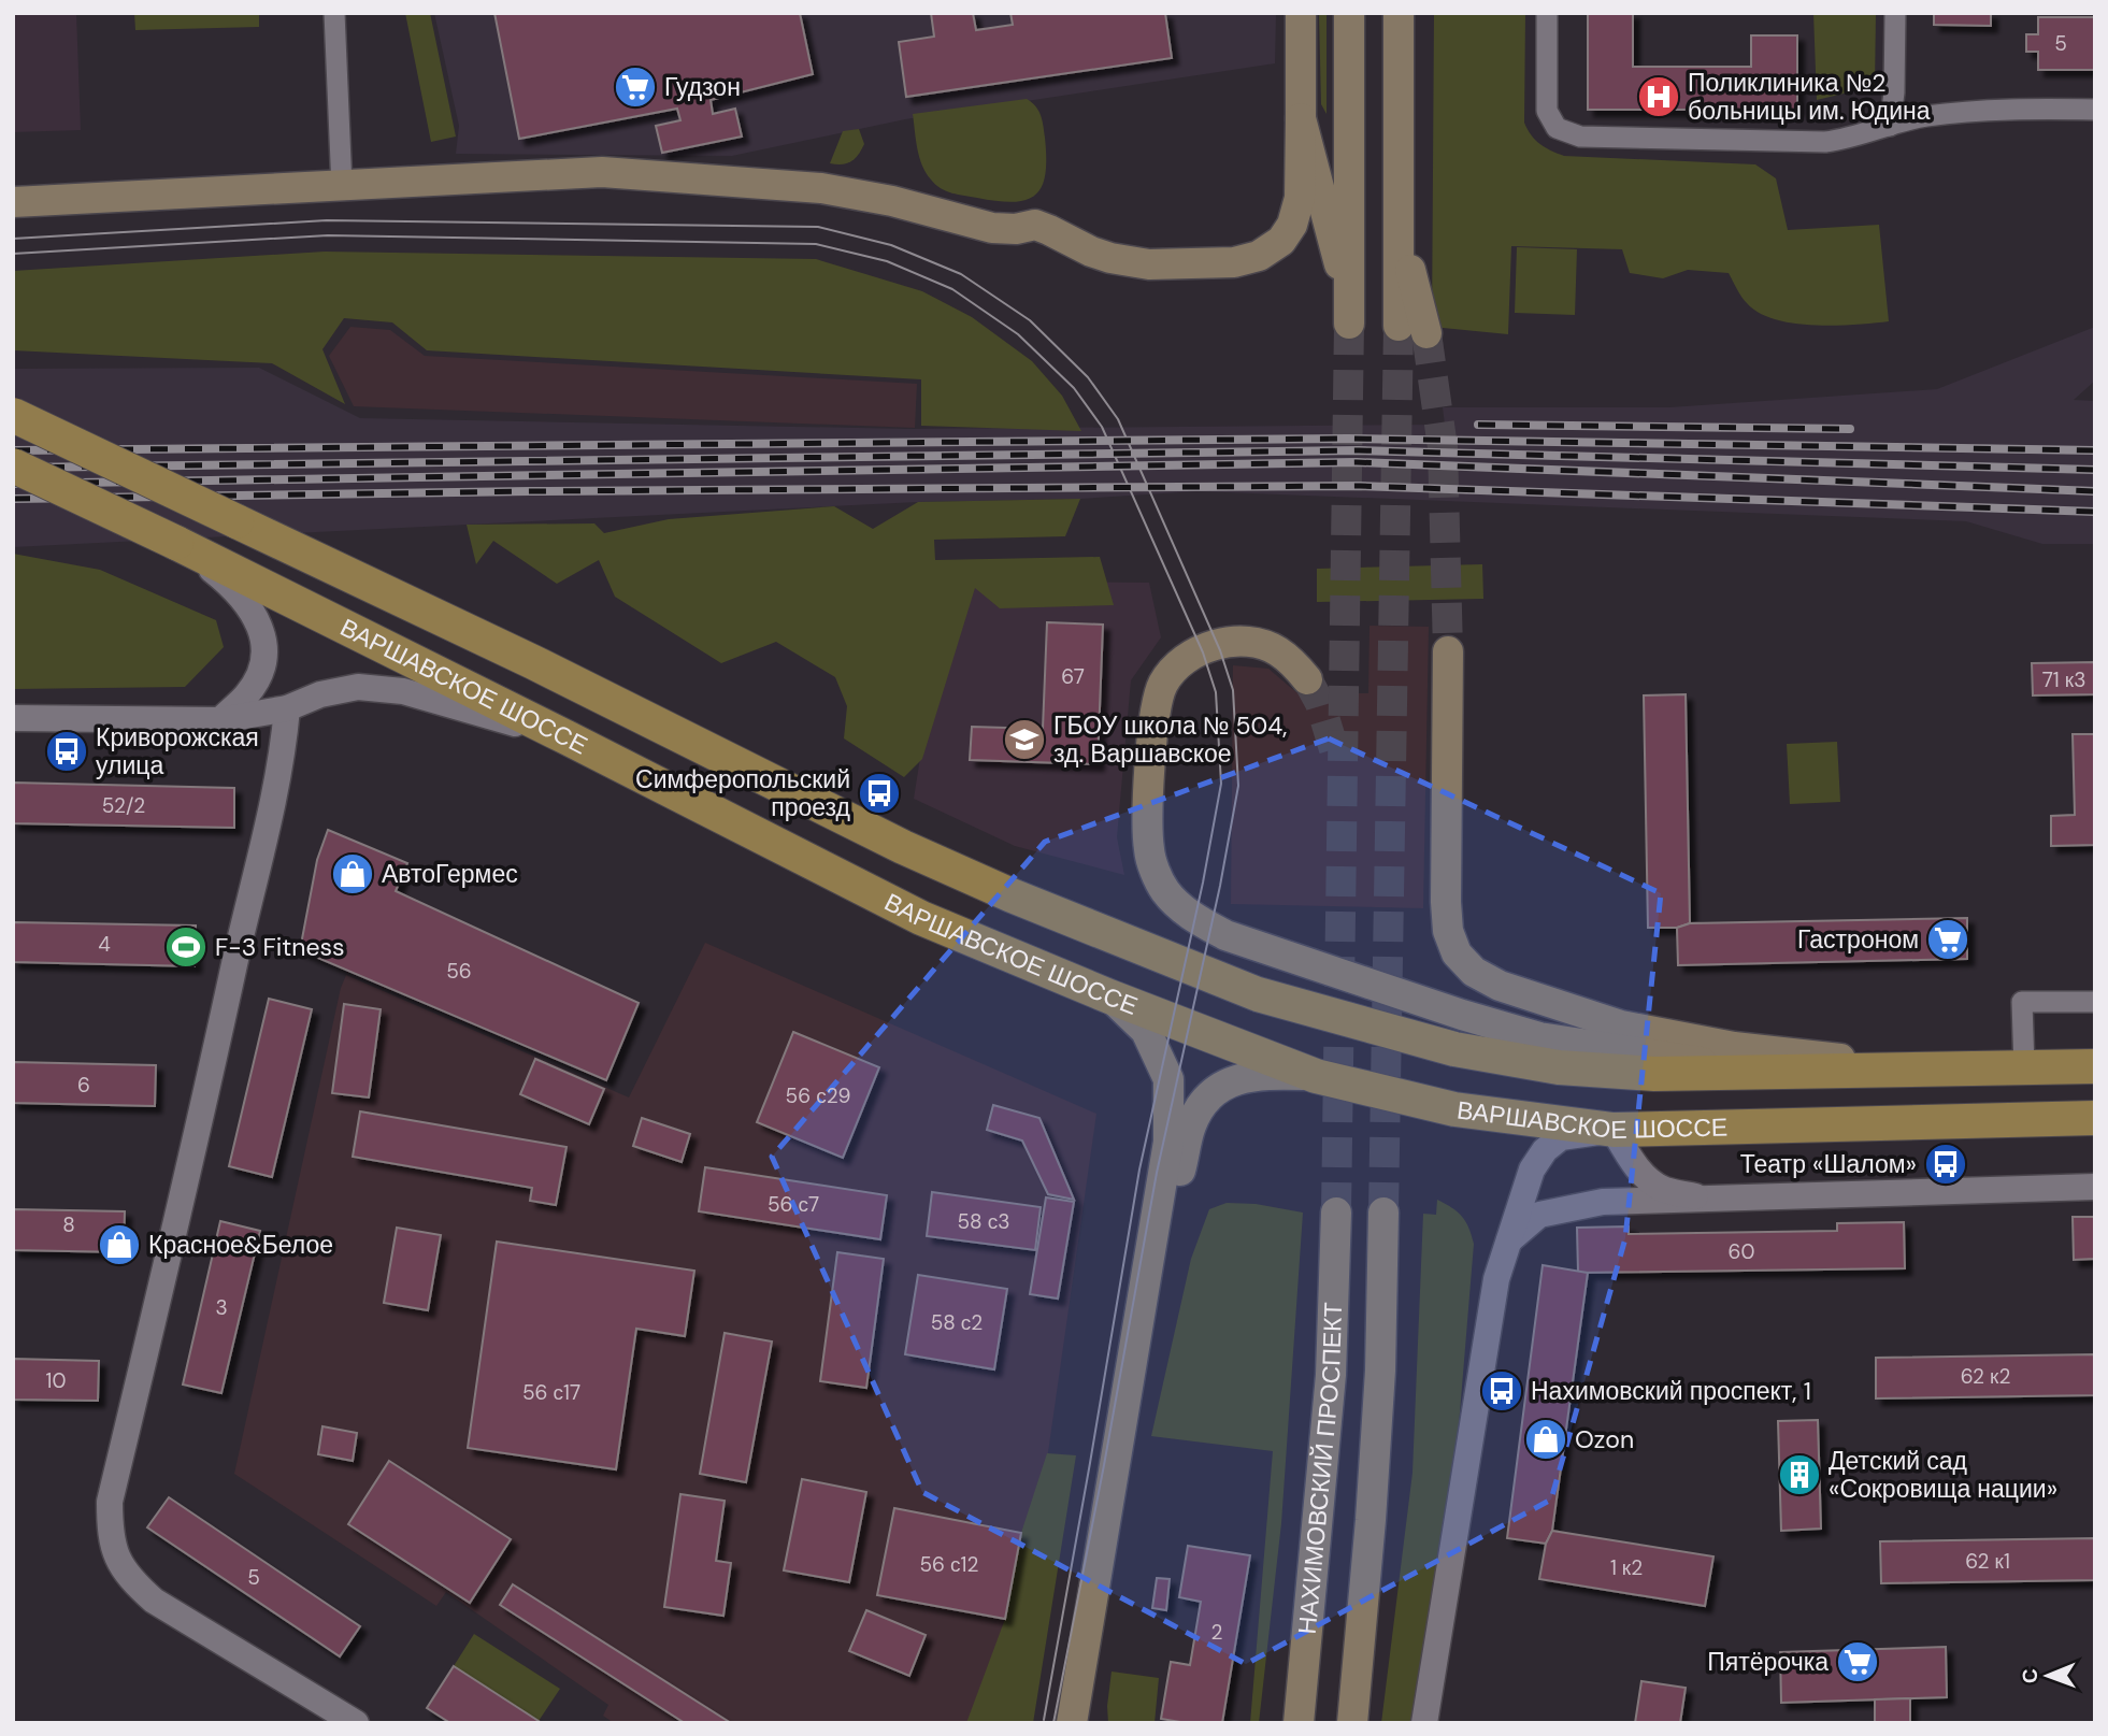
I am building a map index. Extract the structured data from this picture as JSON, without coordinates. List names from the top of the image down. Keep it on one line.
{"streets":{"main road":["ВАРШАВСКОЕ ШОССЕ","НАХИМОВСКИЙ ПРОСПЕКТ"]},"places":{"supermarket":["Гудзон","Гастроном","Пятёрочка"],"hospital":["Поликлиника №2 больницы им. Юдина"],"school or university":["ГБОУ школа № 504, зд. Варшавское"],"bus stop":["Криворожская улица","Симферопольский проезд","Театр «Шалом»","Нахимовский проспект, 1"],"shop":["АвтоГермес","Красное&Белое","Ozon"],"sports":["F-3 Fitness"],"building":["Детский сад «Сокровища нации»"]},"house_numbers":["5","67","71 к3","52/2","4","56","6","56 с29","56 с7","58 с3","8","60","3","58 с2","62 к2","10","56 с17","62 к1","56 с12","1 к2","5","2"],"north":"left"}
